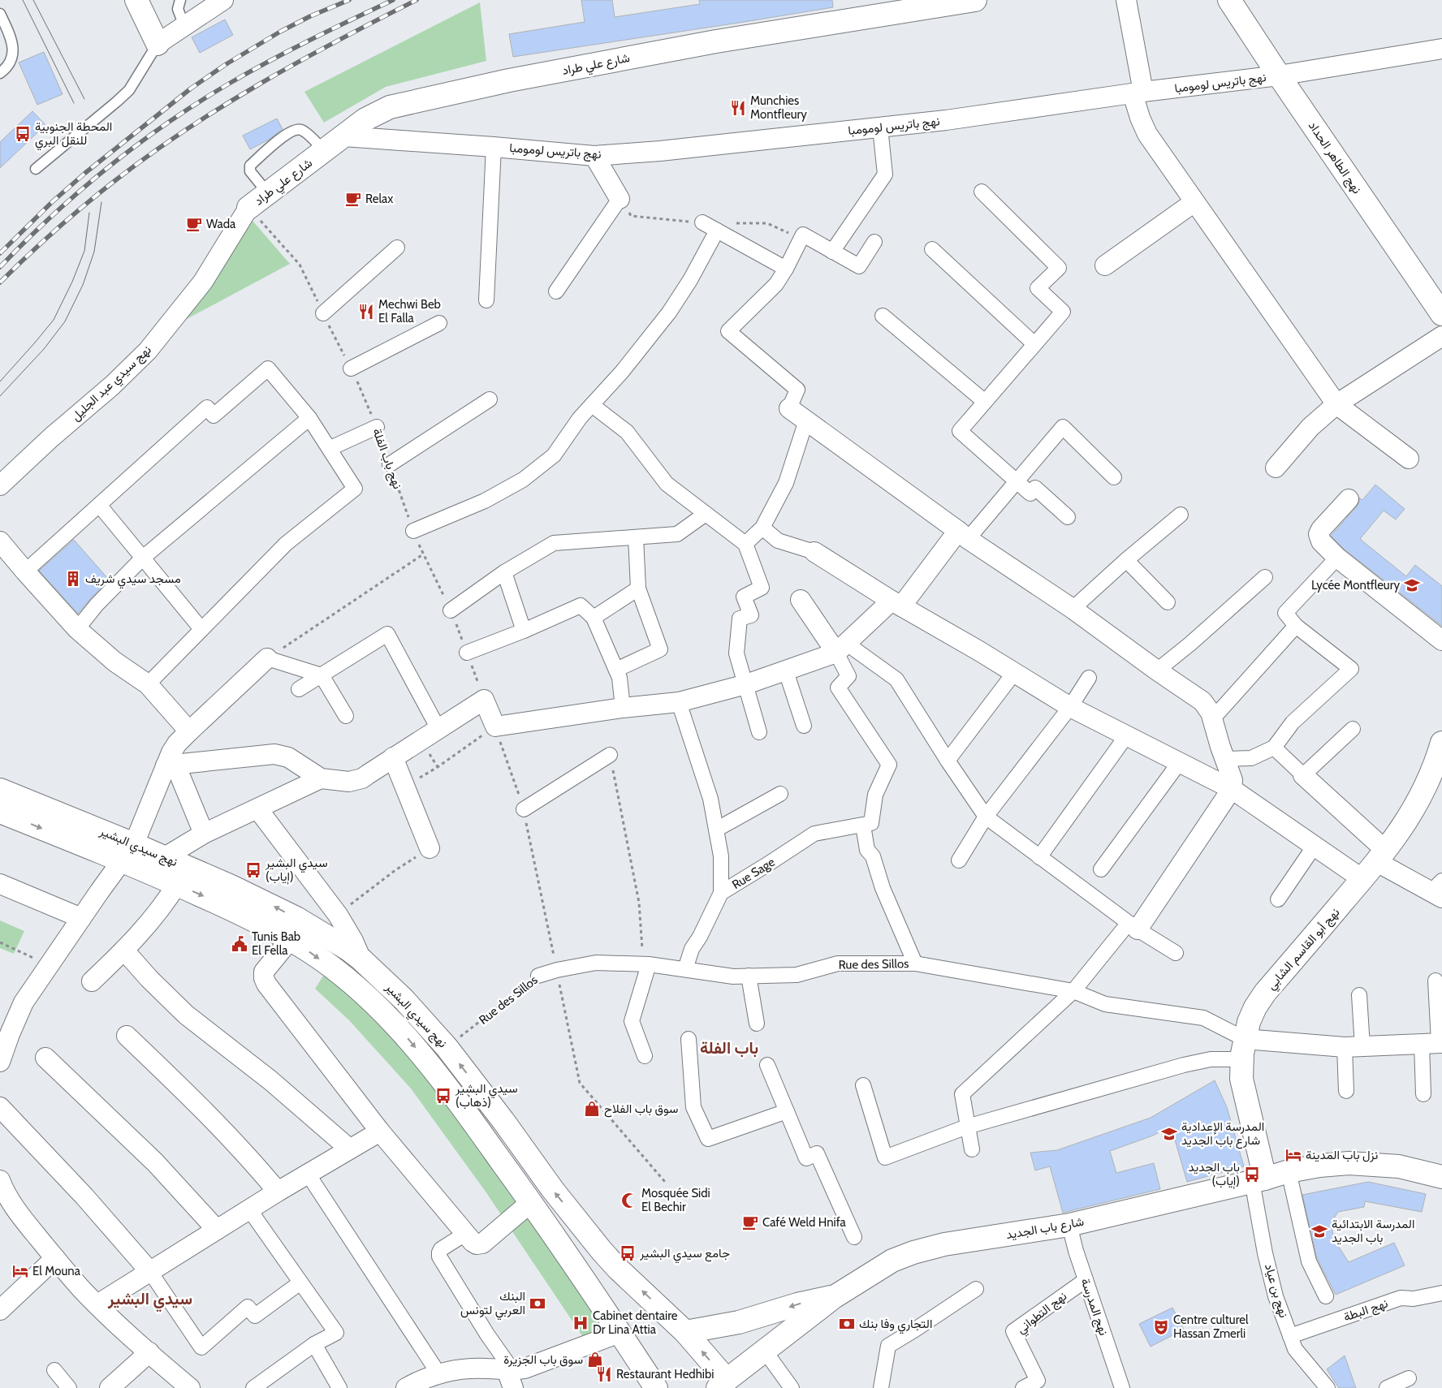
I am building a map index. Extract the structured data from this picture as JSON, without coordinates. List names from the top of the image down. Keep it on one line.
{"streets":{"main road":["شارع علي طراد","نهج الطاهر الحداد","نهج سيدي البشير","نهج أبو القاسم الشابي","شارع باب الجديد"],"street":["نهج باتريس لومومبا","نهج سيدي عبد الجليل","Rue Sage","Rue des Sillos","نهج بن عياد","نهج المدرسة","نهج البطة","نهج التطواني"],"path":["نهج باب الفلة"]},"crossings":[["شارع علي طراد","نهج باتريس لومومبا"],["شارع علي طراد","نهج سيدي عبد الجليل"],["شارع علي طراد","نهج باب الفلة"],["نهج باتريس لومومبا","نهج الطاهر الحداد"],["نهج سيدي عبد الجليل","نهج باب الفلة"],["نهج سيدي البشير","Rue des Sillos"],["نهج سيدي البشير","شارع باب الجديد"],["Rue Sage","Rue des Sillos"],["نهج أبو القاسم الشابي","Rue des Sillos"],["نهج أبو القاسم الشابي","شارع باب الجديد"],["نهج أبو القاسم الشابي","نهج بن عياد"],["شارع باب الجديد","نهج بن عياد"],["شارع باب الجديد","نهج المدرسة"],["نهج بن عياد","نهج البطة"],["نهج المدرسة","نهج التطواني"]],"districts":["باب الفلة","سيدي البشير"],"places":{"restaurant":["Munchies Montfleury","Mechwi Beb El Falla","Restaurant Hedhibi"],"bus stop":["المحطة الجنوبية للنقل البري","سيدي البشير (إياب)","سيدي البشير (ذهاب)","باب الجديد (إياب)","جامع سيدي البشير"],"cafe":["Relax","Wada","Café Weld Hnifa"],"building":["مسجد سيدي شريف"],"school or university":["Lycée Montfleury","المدرسة الإعدادية شارع باب الجديد","المدرسة الابتدائية باب الجديد"],"public building":["Tunis Bab El Fella"],"shop":["سوق باب الفلاح","سوق باب الجزيرة"],"hotel":["نزل باب المدينة","El Mouna"],"mosque":["Mosquée Sidi El Bechir"],"bank":["البنك العربي لتونس","التجاري وفا بنك"],"hospital":["Cabinet dentaire Dr Lina Attia"],"theatre":["Centre culturel Hassan Zmerli"]}}
